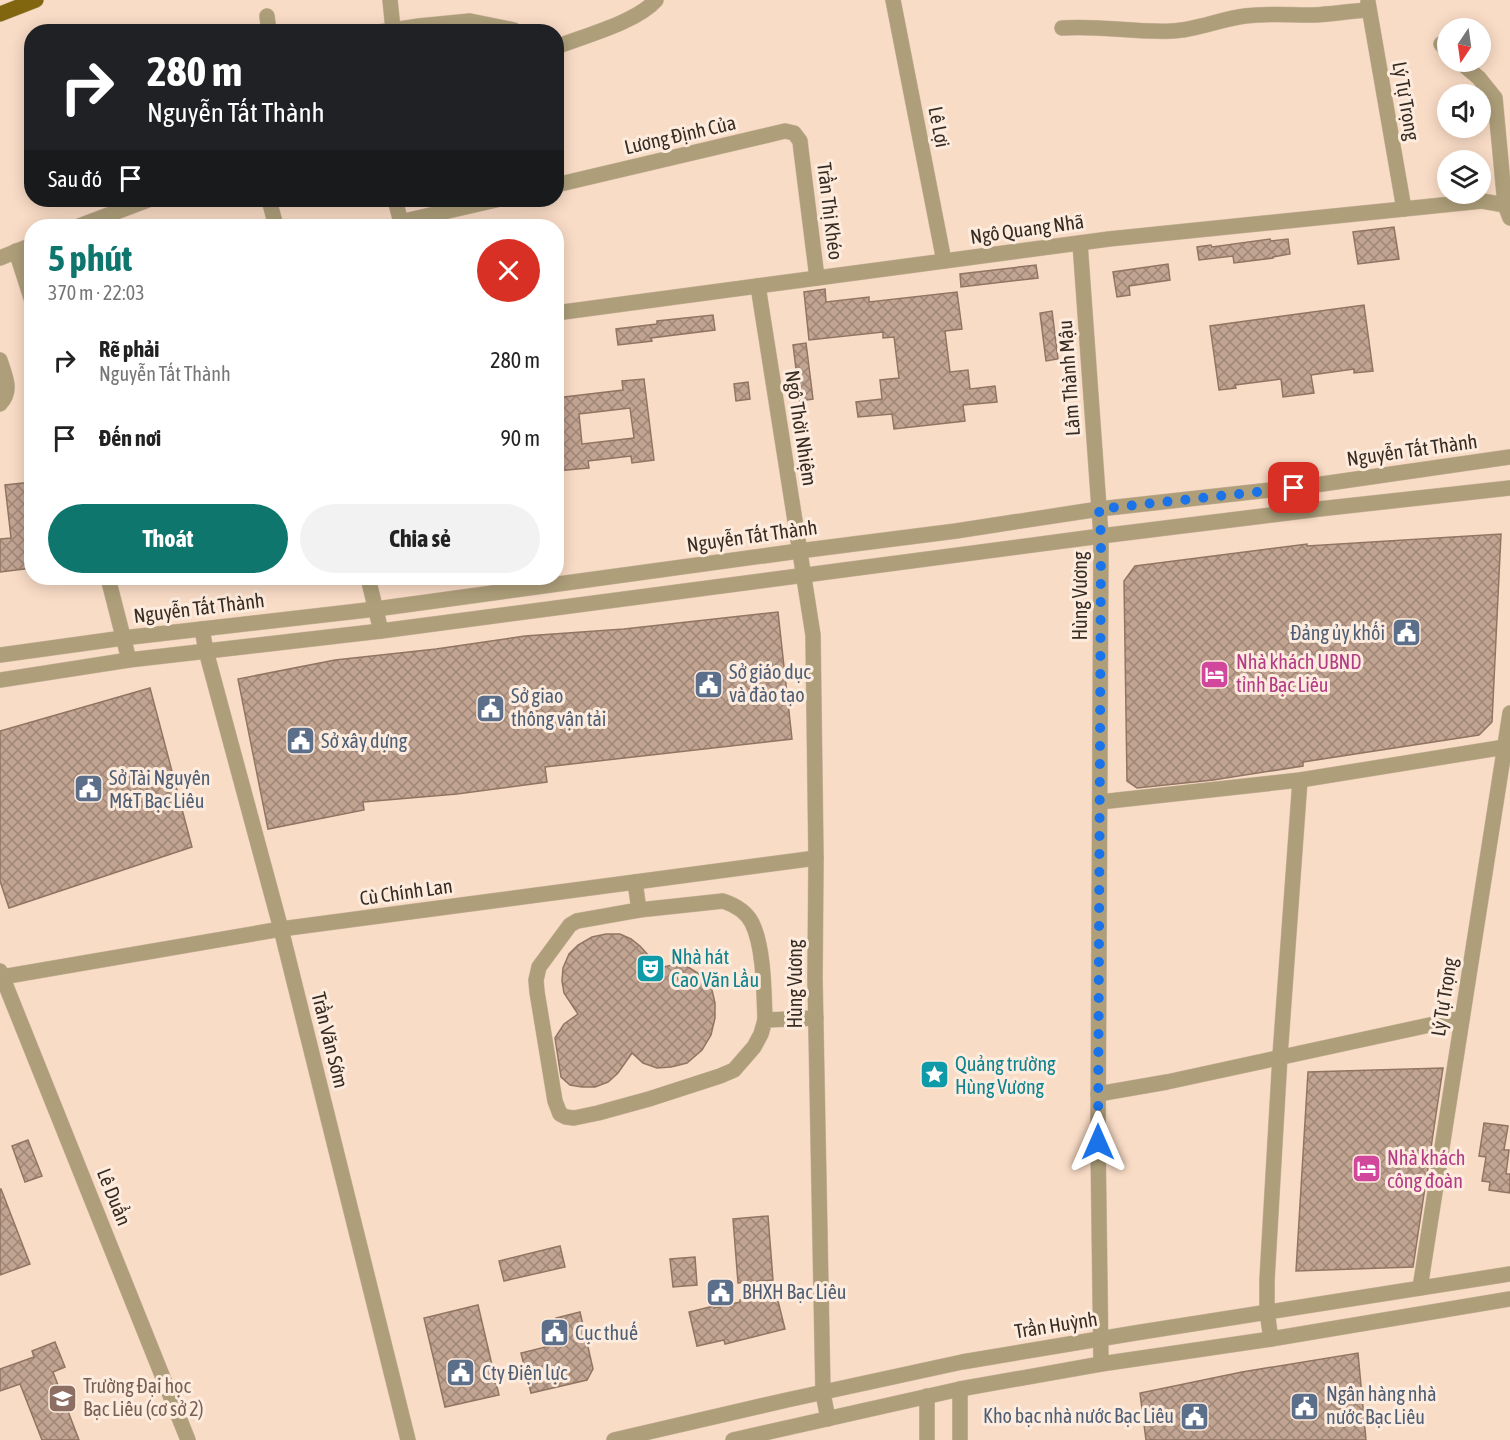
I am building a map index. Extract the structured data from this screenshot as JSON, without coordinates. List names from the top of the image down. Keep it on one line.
{"streets":{"street":["Lý Tự Trọng","Lê Lợi","Lương Định Của","Trần Thị Khéo","Ngô Quang Nhã","Lâm Thành Mậu","Ngô Thời Nhiệm","Nguyễn Tất Thành","Hùng Vương","Cù Chính Lan","Trần Văn Sớm","Lê Duẩn","Trần Huỳnh"]},"crossings":[["Lý Tự Trọng","Ngô Quang Nhã"],["Lý Tự Trọng","Trần Huỳnh"],["Lê Lợi","Ngô Quang Nhã"],["Lương Định Của","Trần Thị Khéo"],["Trần Thị Khéo","Ngô Quang Nhã"],["Ngô Quang Nhã","Lâm Thành Mậu"],["Ngô Quang Nhã","Ngô Thời Nhiệm"],["Lâm Thành Mậu","Nguyễn Tất Thành"],["Lâm Thành Mậu","Hùng Vương"],["Ngô Thời Nhiệm","Nguyễn Tất Thành"],["Ngô Thời Nhiệm","Hùng Vương"],["Nguyễn Tất Thành","Trần Văn Sớm"],["Hùng Vương","Cù Chính Lan"],["Hùng Vương","Trần Huỳnh"],["Cù Chính Lan","Trần Văn Sớm"],["Cù Chính Lan","Lê Duẩn"]],"places":{"public building":["Đảng ủy khối","Sở giáo dục và đào tạo","Sở giao thông vận tải","Sở xây dựng","Sở Tài Nguyên M&T Bạc Liêu","BHXH Bạc Liêu","Cục thuế","Cty Điện lực","Ngân hàng nhà nước Bạc Liêu","Kho bạc nhà nước Bạc Liêu"],"hotel":["Nhà khách UBND tỉnh Bạc Liêu","Nhà khách công đoàn"],"theatre":["Nhà hát Cao Văn Lầu"],"place":["Quảng trường Hùng Vương"],"school or university":["Trường Đại học Bạc Liêu (cơ sở 2)"]},"north":"bottom","page":{"turn":["280 m","Nguyễn Tất Thành"],"then":"Sau đó","heading":["5 phút","370 m · 22:03"],"list":[{"name":"Rẽ phải","note":"Nguyễn Tất Thành","value":"280 m"},{"name":"Đến nơi","value":"90 m"}],"buttons":["Thoát","Chia sẻ"]}}
